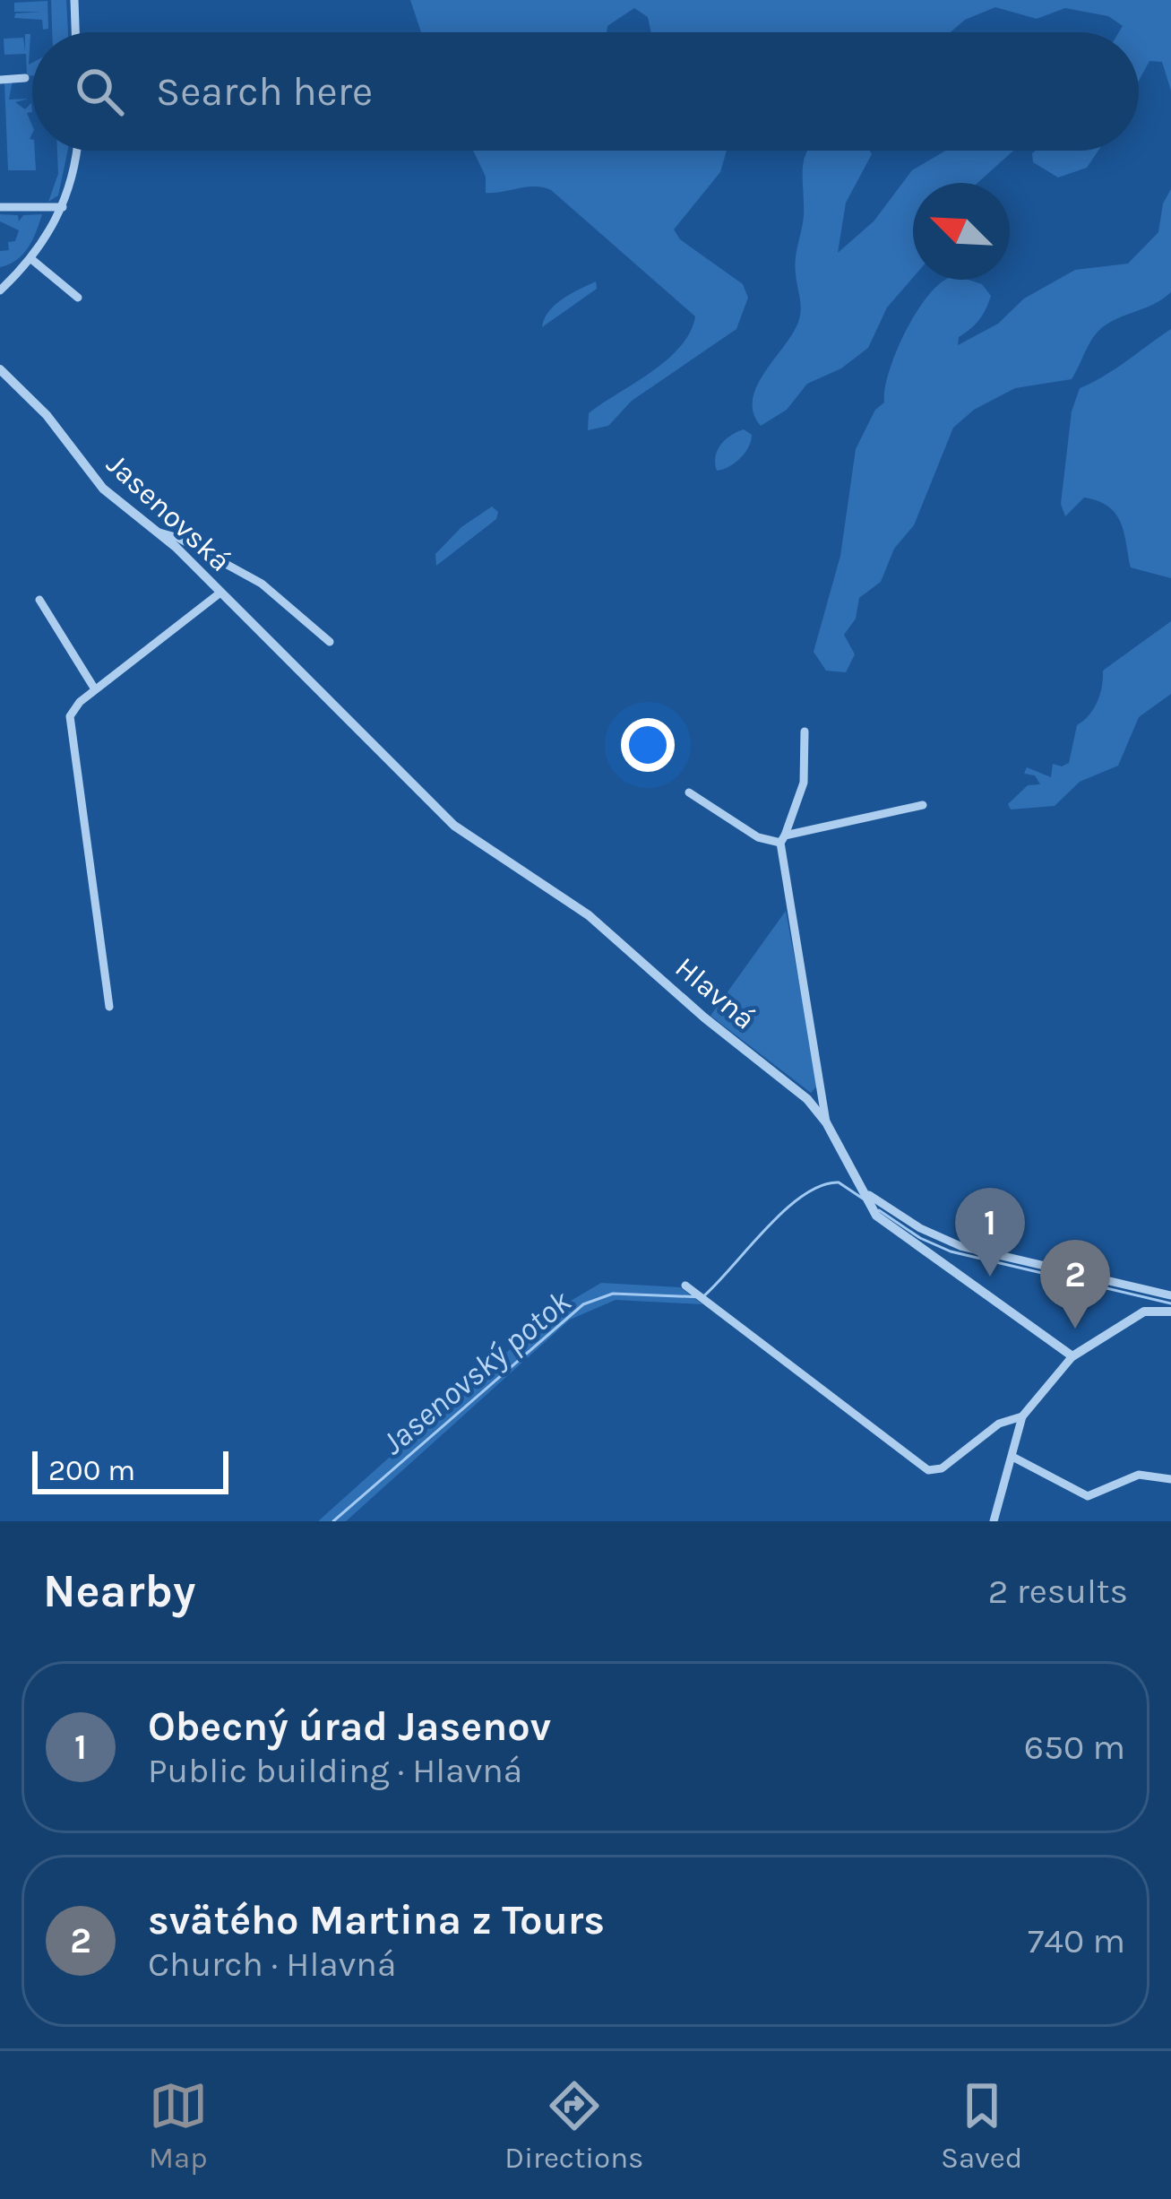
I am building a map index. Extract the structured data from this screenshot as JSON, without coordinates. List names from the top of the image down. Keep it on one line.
{"streets":{"street":["Jasenovská","Hlavná"]},"crossings":[["Jasenovská","Hlavná"]],"water":["Jasenovský potok"],"scale_bar":"200 m","north":"top left","page":{"search":"Search here","pins":["1","2"],"scale":"200 m","heading":["Nearby","2 results"],"list":[{"mark":"1","name":"Obecný úrad Jasenov","note":"Public building · Hlavná","value":"650 m"},{"mark":"2","name":"svätého Martina z Tours","note":"Church · Hlavná","value":"740 m"}],"nav":["Map","Directions","Saved"]}}
